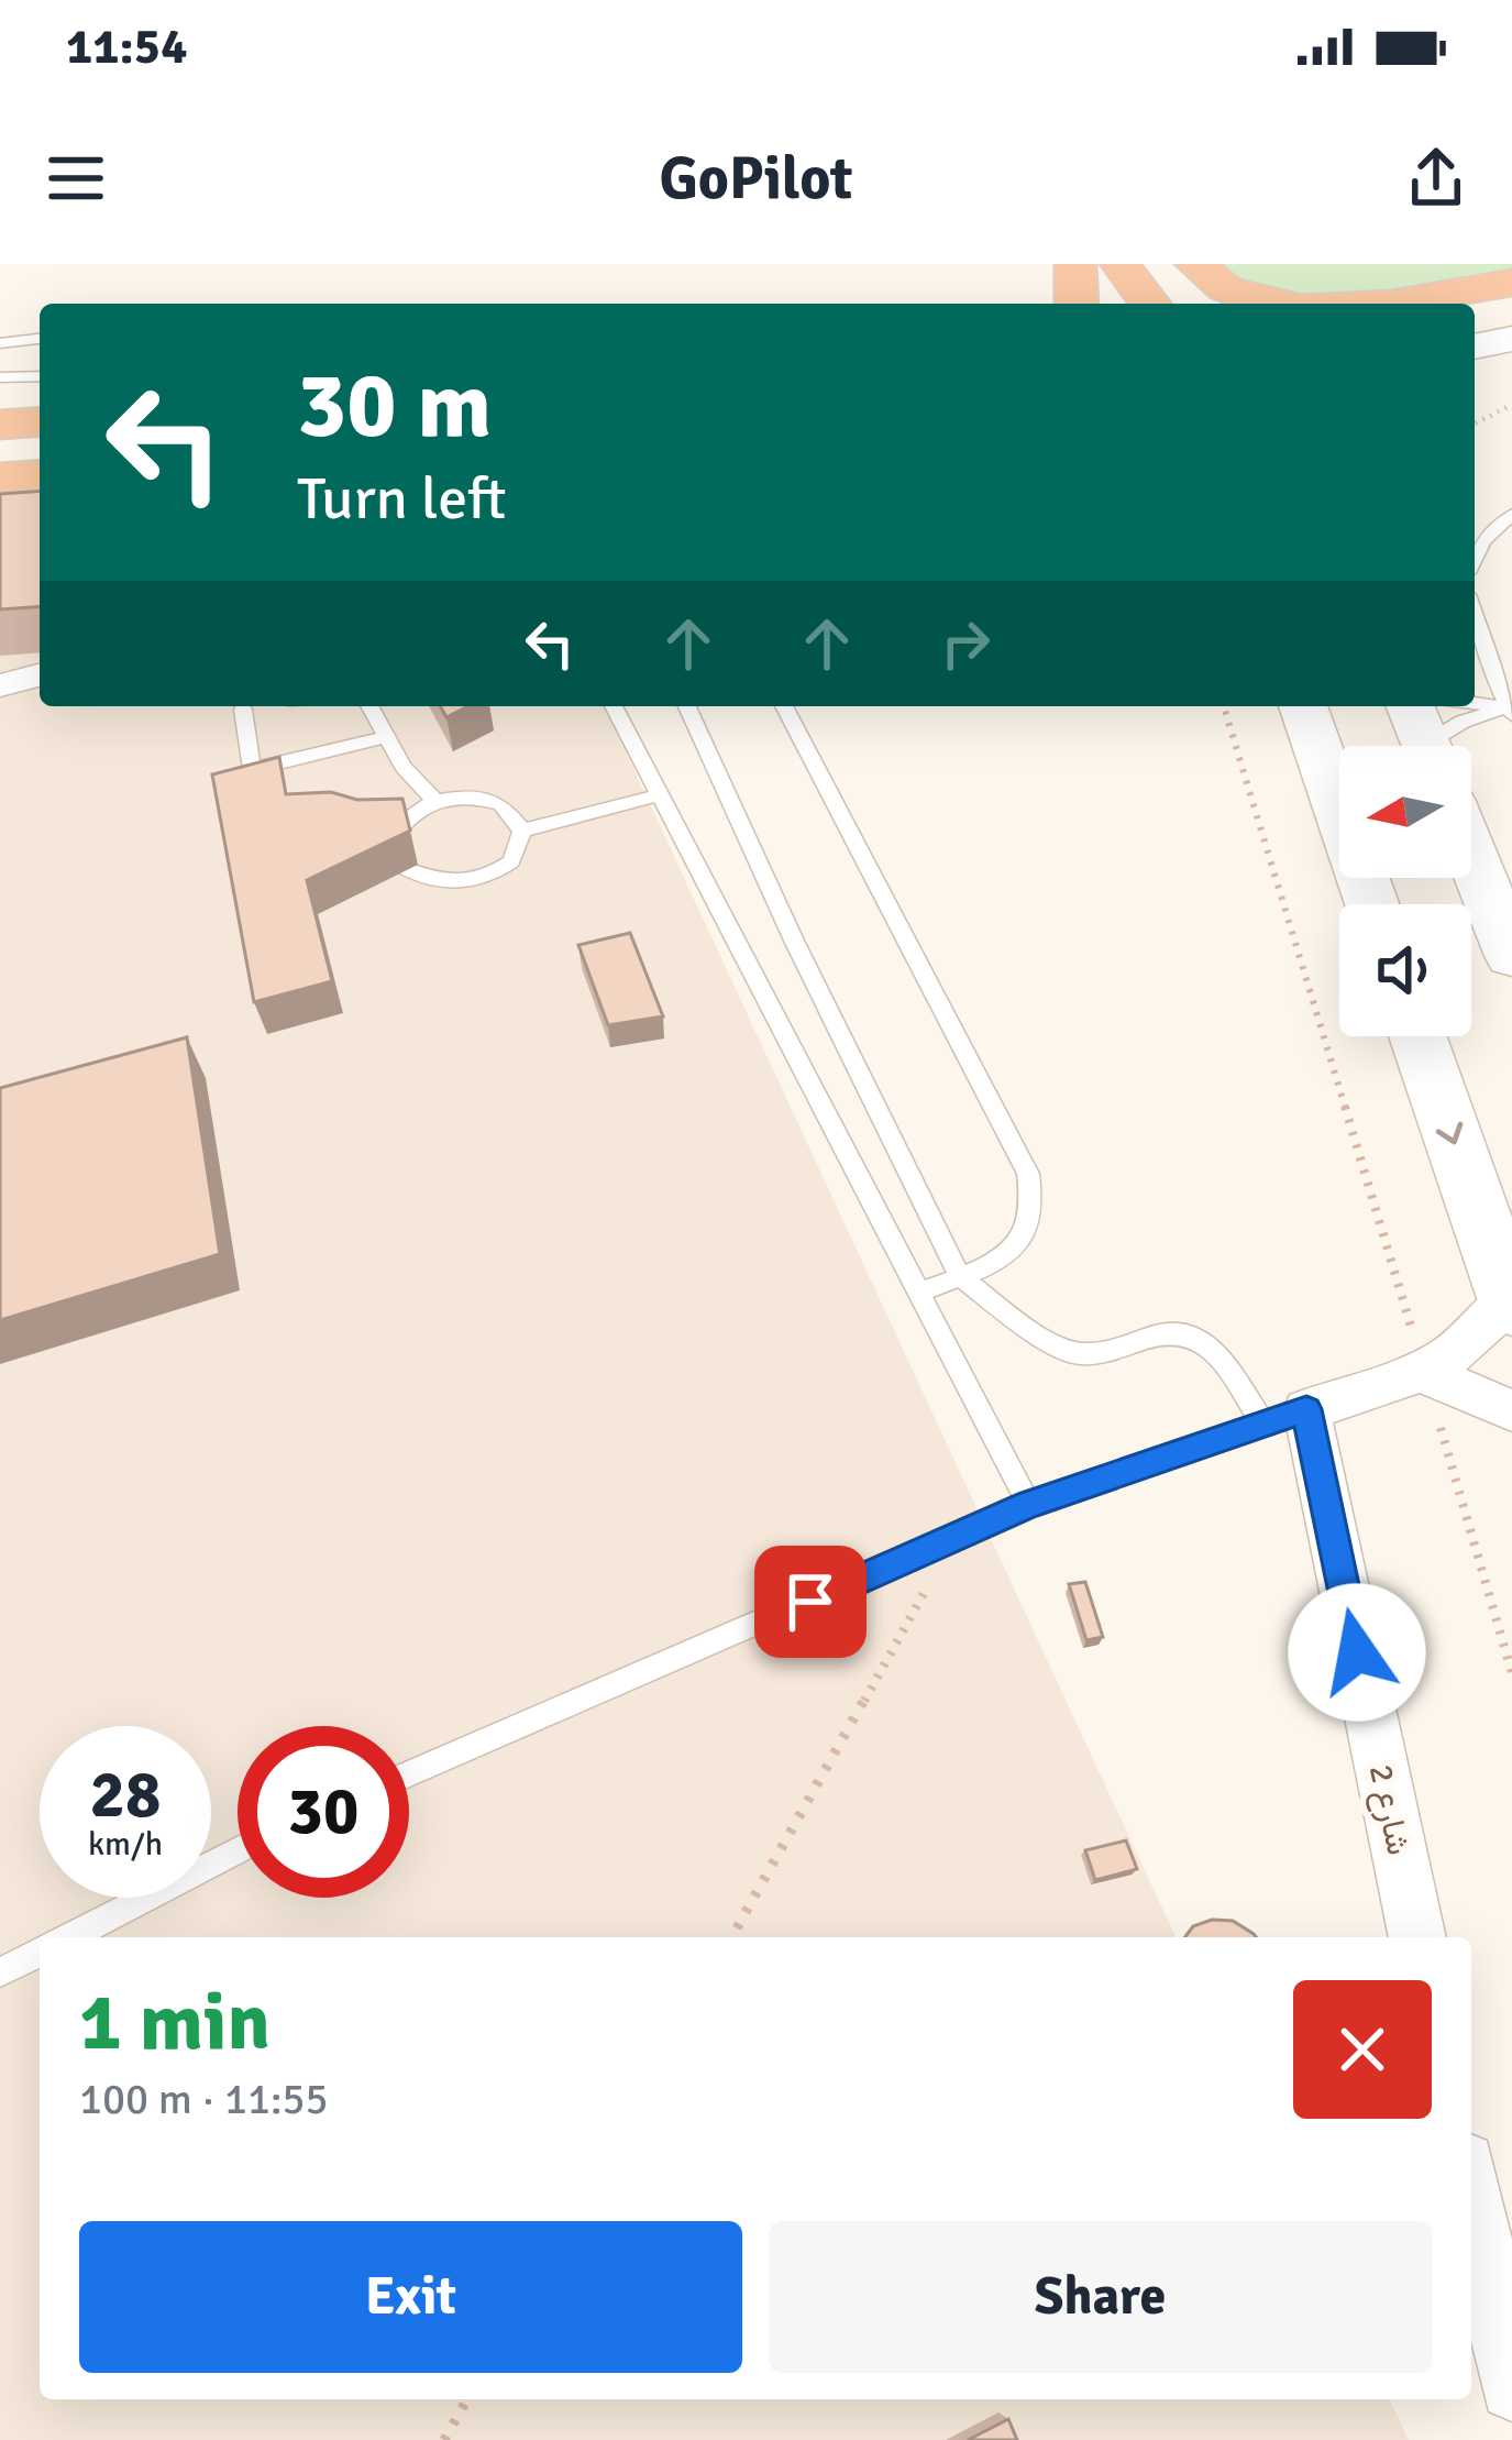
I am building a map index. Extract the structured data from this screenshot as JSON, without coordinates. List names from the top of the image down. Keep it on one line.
{"streets":{"street":["شارع 2"]},"north":"left","page":{"status":"11:54","header":"GoPilot","turn":["30 m","Turn left"],"speed":"28 km/h","limit":"30","heading":["1 min","100 m · 11:55"],"buttons":["Exit","Share"]}}
